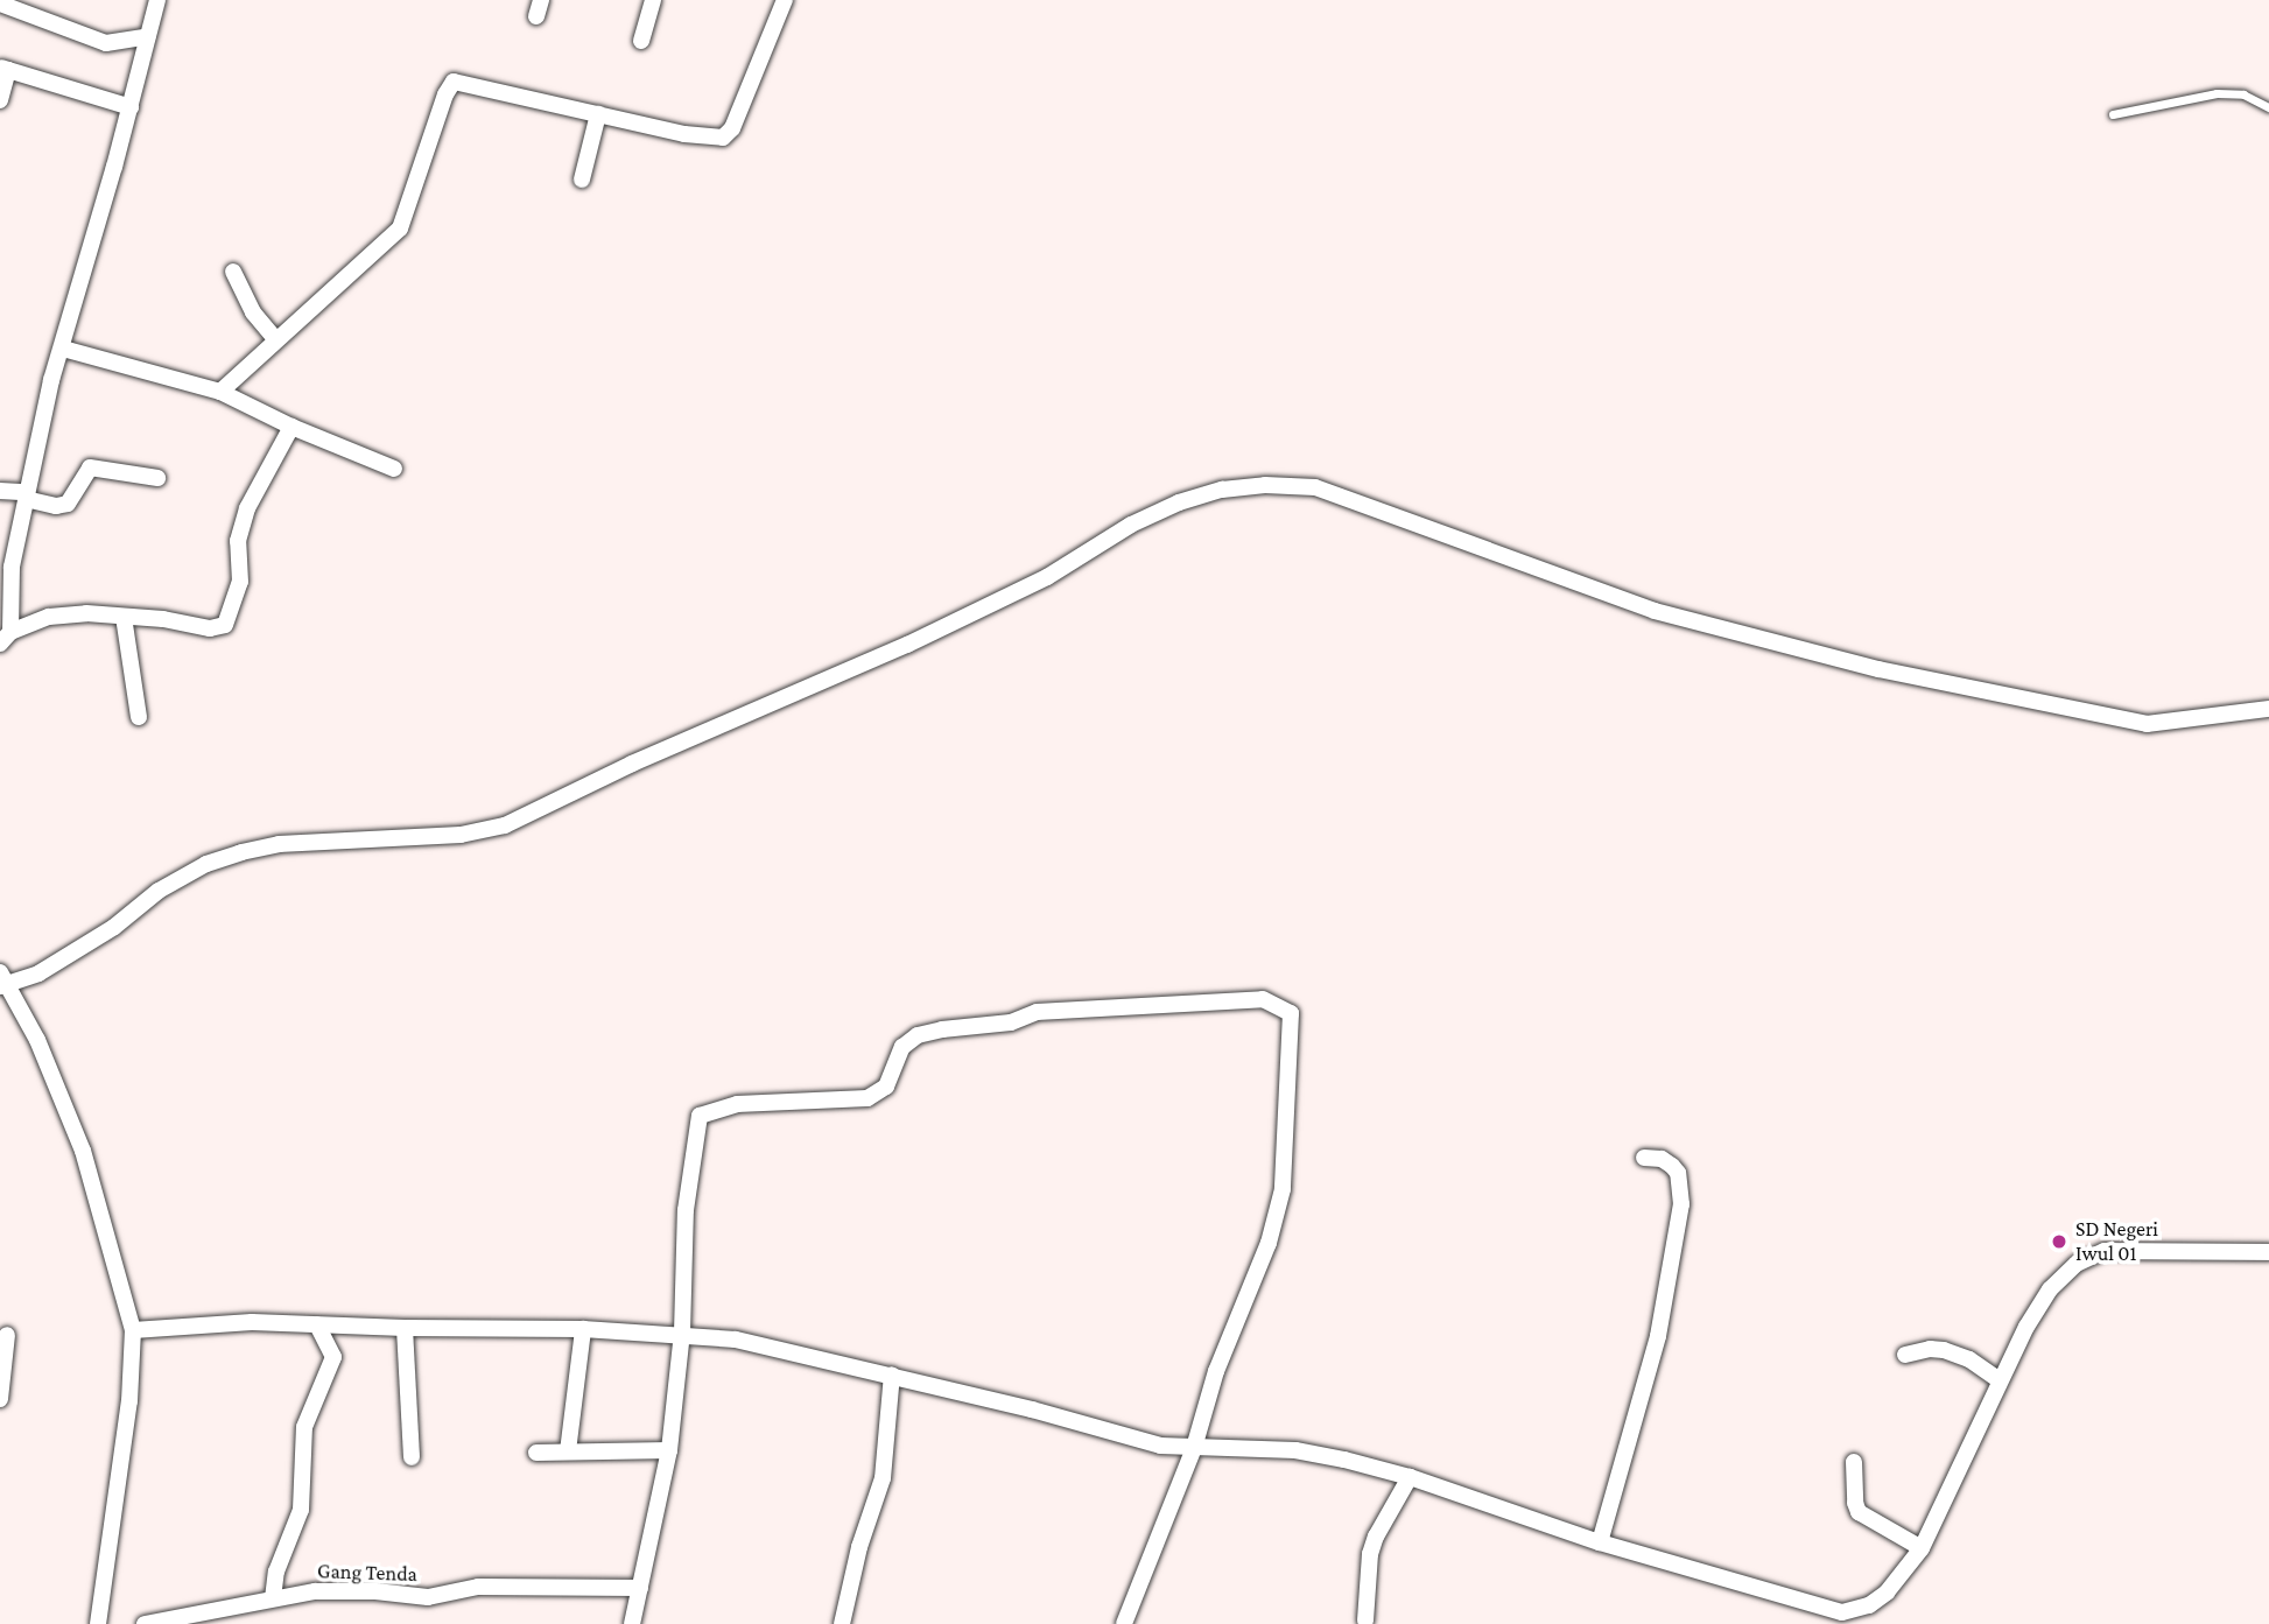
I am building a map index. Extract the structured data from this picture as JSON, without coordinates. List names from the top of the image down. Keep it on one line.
{"streets":{"street":["Gang Tenda"]},"places":["SD Negeri Iwul 01"]}
